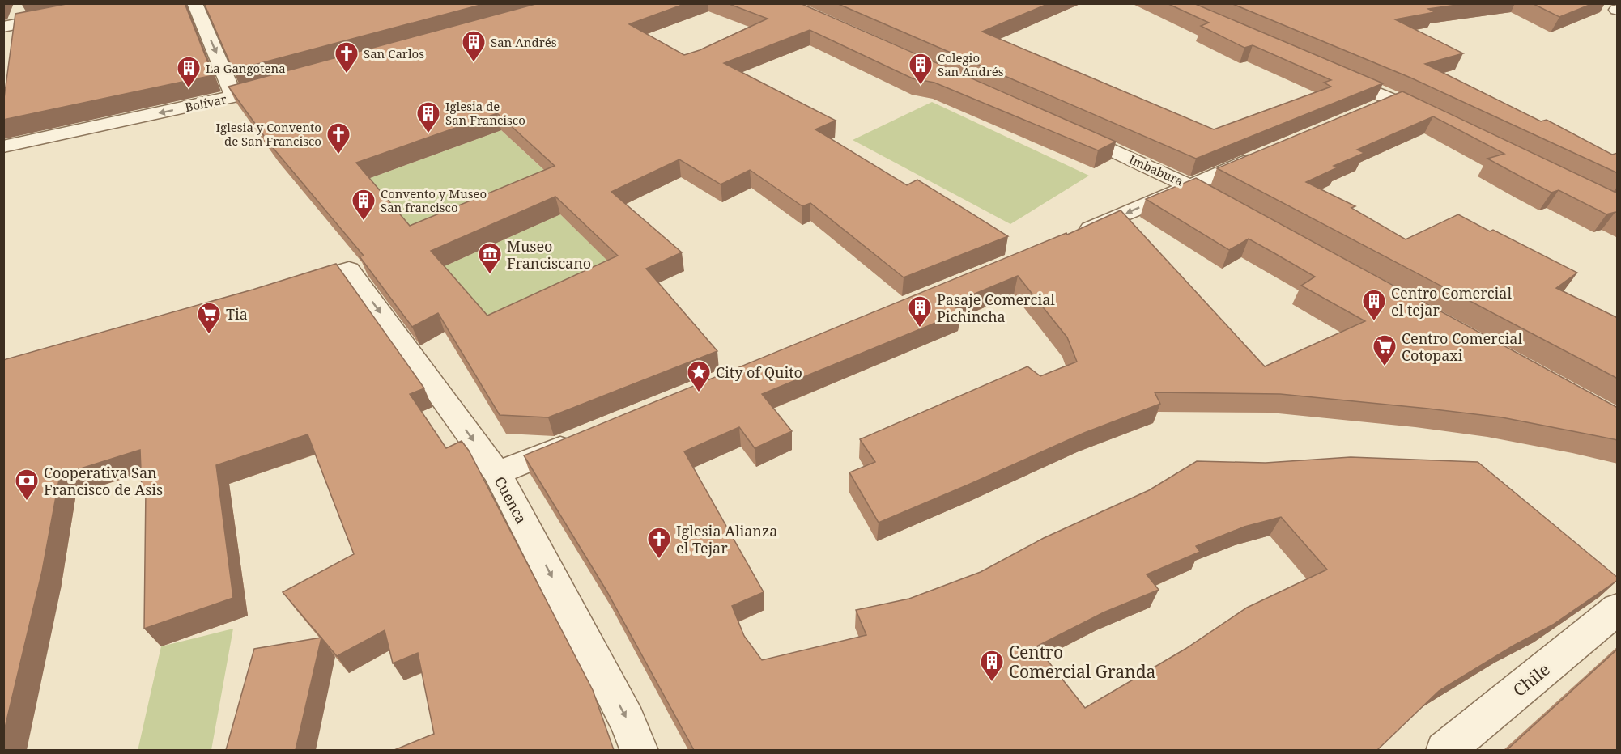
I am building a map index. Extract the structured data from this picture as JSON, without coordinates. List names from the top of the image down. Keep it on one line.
{"streets":{"street":["Bolívar","Imbabura","Cuenca","Chile"]},"one_way":["Bolívar","Cuenca"],"places":{"building":["San Andrés","Colegio San Andrés","La Gangotena","Iglesia de San Francisco","Convento y Museo San francisco","Centro Comercial el tejar","Pasaje Comercial Pichincha","Centro Comercial Granda"],"church":["San Carlos","Iglesia y Convento de San Francisco","Iglesia Alianza el Tejar"],"museum":["Museo Franciscano"],"supermarket":["Tia","Centro Comercial Cotopaxi"],"place":["City of Quito"],"bank":["Cooperativa San Francisco de Asis"]}}
